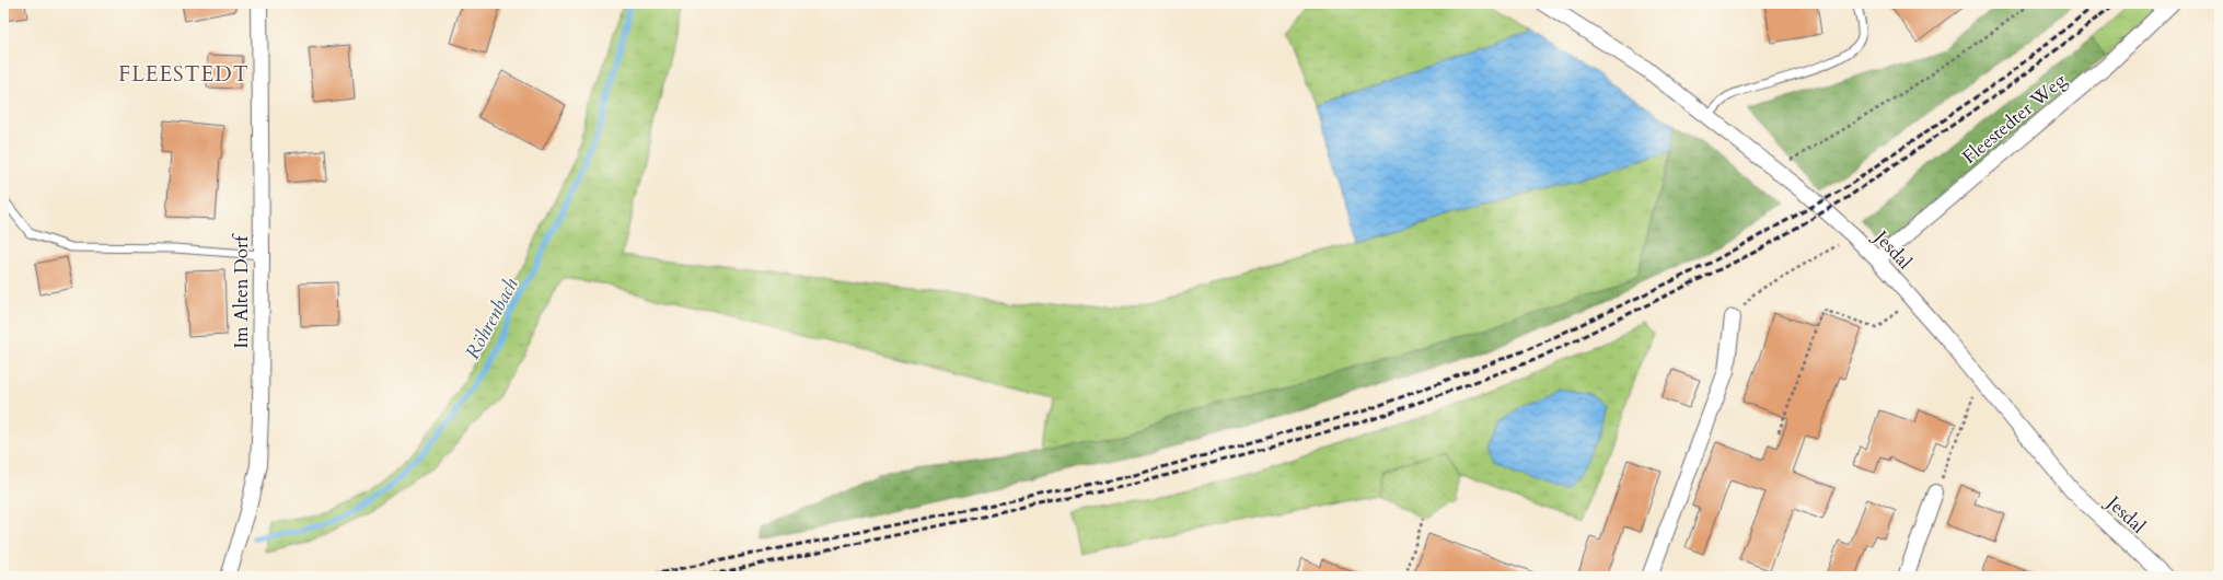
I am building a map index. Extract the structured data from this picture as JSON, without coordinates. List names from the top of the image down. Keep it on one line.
{"streets":{"street":["Fleestedter Weg","Jesdal","Im Alten Dorf"]},"crossings":[["Fleestedter Weg","Jesdal"]],"districts":["FLEESTEDT"],"water":["Röhrenbach"]}
